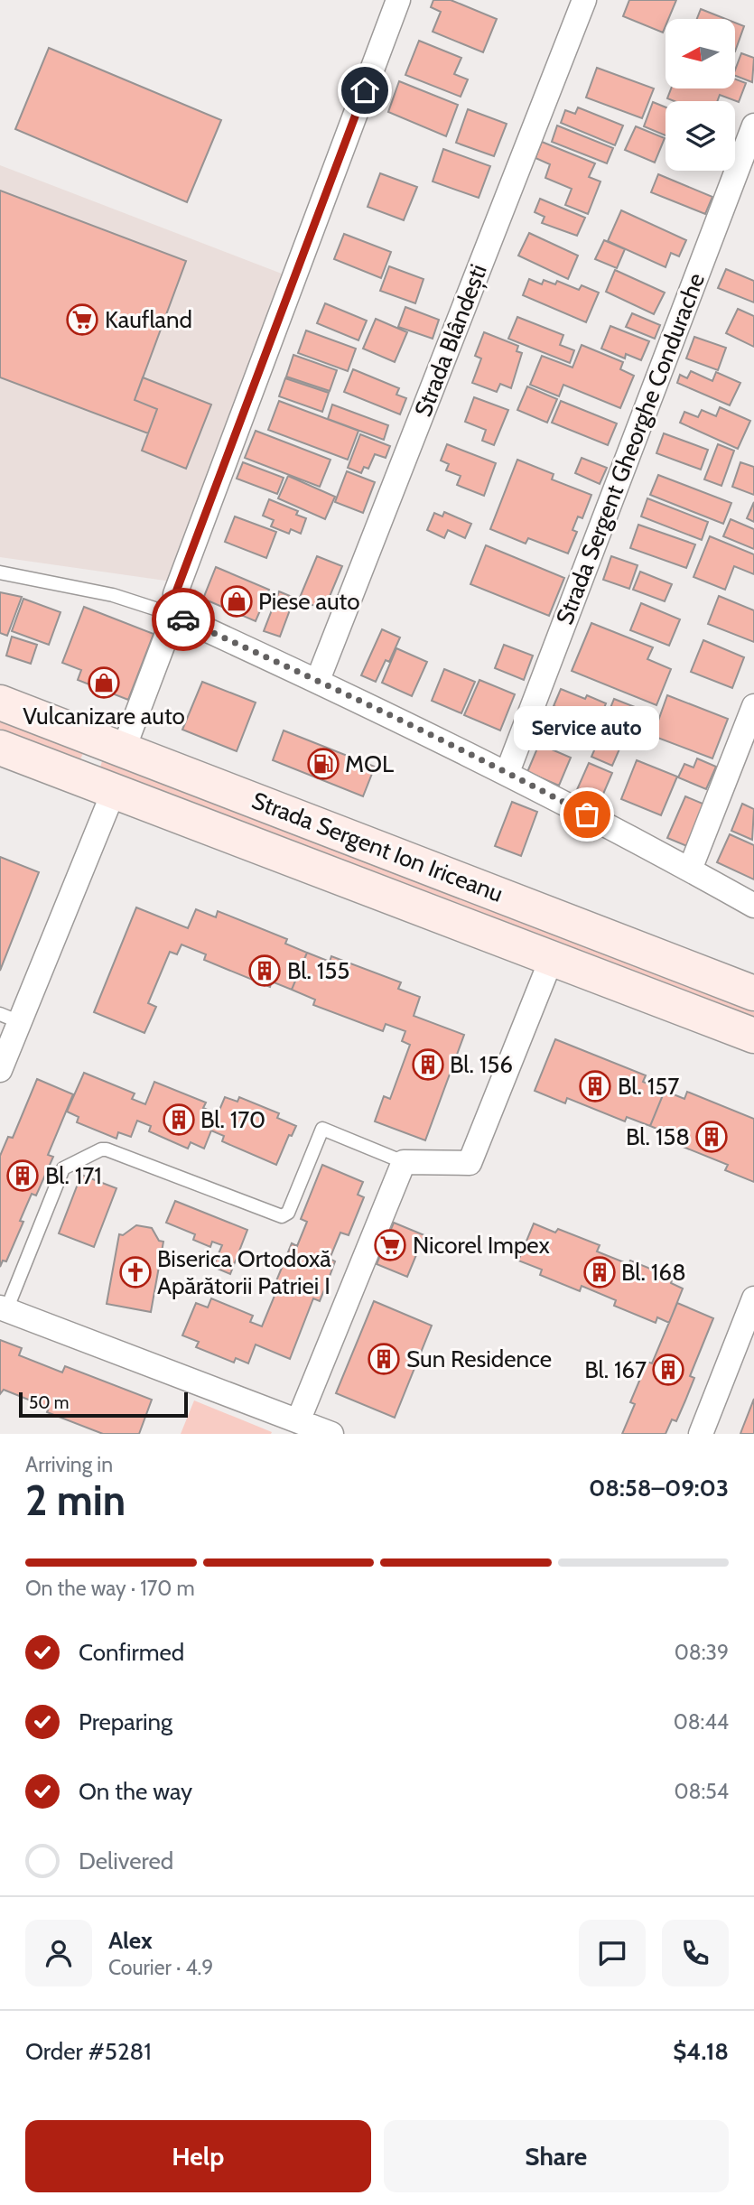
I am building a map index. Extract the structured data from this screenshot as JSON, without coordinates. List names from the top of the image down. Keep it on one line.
{"streets":{"main road":["Strada Sergent Ion Iriceanu"],"street":["Strada Blândești","Strada Sergent Gheorghe Condurache"]},"places":{"supermarket":["Kaufland","Nicorel Impex"],"shop":["Piese auto","Vulcanizare auto"],"fuel station":["MOL"],"other":["Service auto"],"building":["Bl. 155","Bl. 156","Bl. 157","Bl. 170","Bl. 158","Bl. 171","Bl. 168","Sun Residence","Bl. 167"],"church":["Biserica Ortodoxă Apărătorii Patriei I"]},"scale_bar":"50 m","north":"left","page":{"bubble":"Service auto","scale":"50 m","heading":["2 min","Arriving in","08:58–09:03"],"panel":["Alex","Courier · 4.9","Order #5281","$4.18"],"bar":"On the way · 170 m","list":[["Confirmed","08:39"],["Preparing","08:44"],["On the way","08:54"],"Delivered"],"buttons":["Help","Share"]}}
